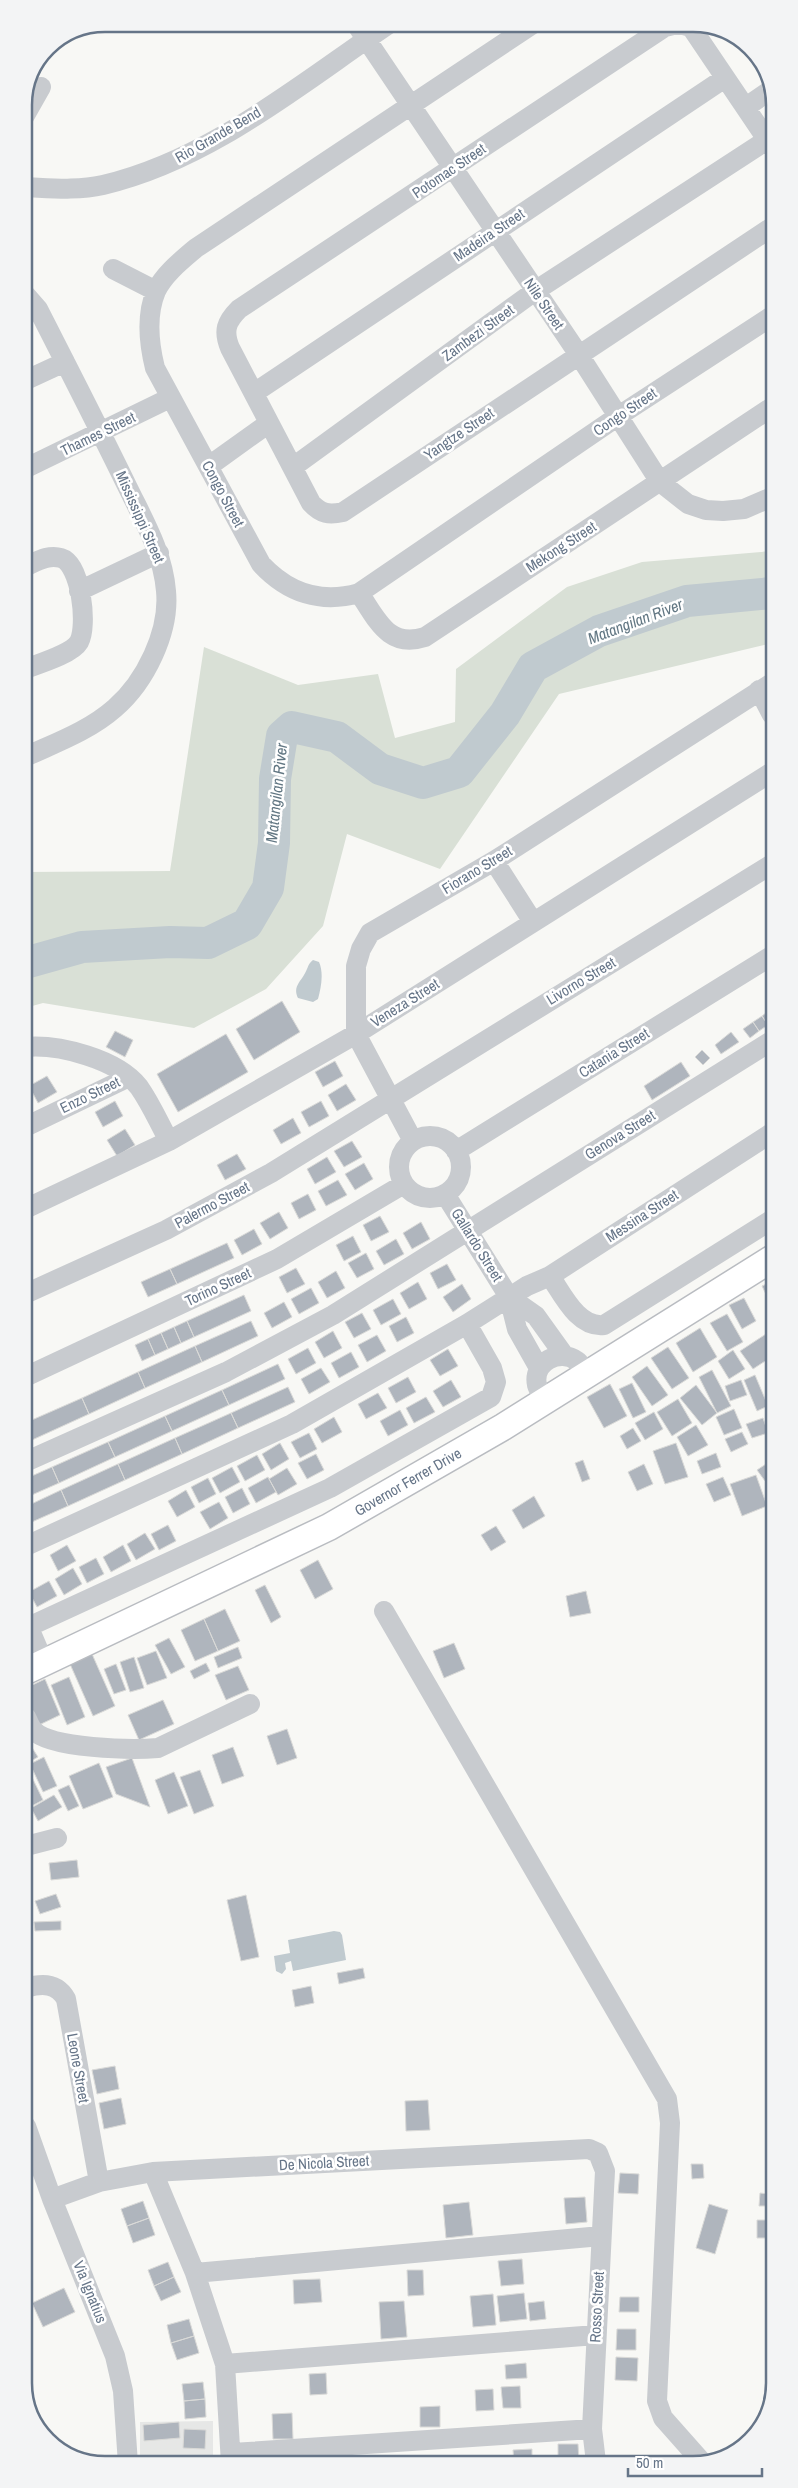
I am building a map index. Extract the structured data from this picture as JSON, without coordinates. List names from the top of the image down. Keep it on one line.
{"streets":{"main road":["Governor Ferrer Drive"],"street":["Rio Grande Bend","Potomac Street","Madeira Street","Nile Street","Zambezi Street","Congo Street","Thames Street","Yangtze Street","Mississippi Street","Mekong Street","Fiorano Street","Livorno Street","Veneza Street","Catania Street","Enzo Street","Genova Street","Palermo Street","Messina Street","Gallardo Street","Torino Street","Leone Street","De Nicola Street","Via Ignatius","Rosso Street"]},"crossings":[["Rio Grande Bend","Nile Street"],["Potomac Street","Madeira Street"],["Potomac Street","Nile Street"],["Potomac Street","Yangtze Street"],["Madeira Street","Nile Street"],["Madeira Street","Yangtze Street"],["Nile Street","Zambezi Street"],["Nile Street","Congo Street"],["Nile Street","Yangtze Street"],["Nile Street","Mekong Street"],["Zambezi Street","Yangtze Street"],["Congo Street","Thames Street"],["Congo Street","Mekong Street"],["Thames Street","Mississippi Street"],["Fiorano Street","Livorno Street"],["Fiorano Street","Veneza Street"],["Fiorano Street","Catania Street"],["Fiorano Street","Palermo Street"],["Fiorano Street","Gallardo Street"],["Fiorano Street","Torino Street"],["Livorno Street","Palermo Street"],["Catania Street","Gallardo Street"],["Catania Street","Torino Street"],["Genova Street","Gallardo Street"],["Messina Street","Gallardo Street"],["Gallardo Street","Torino Street"],["Leone Street","De Nicola Street"],["De Nicola Street","Via Ignatius"],["De Nicola Street","Rosso Street"]],"water":["Matangilan River"],"scale_bar":"50 m"}
